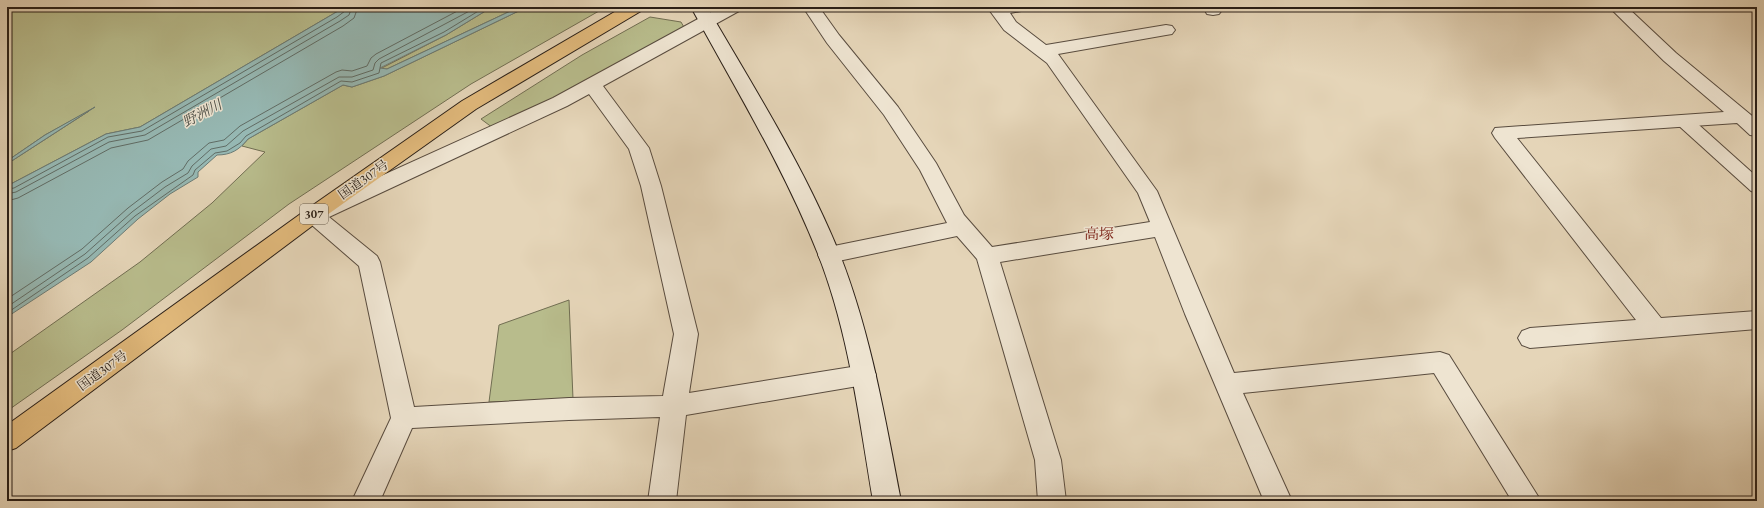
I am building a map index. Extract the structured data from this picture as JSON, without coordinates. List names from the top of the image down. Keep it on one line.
{"streets":{"highway":["国道307号","307"]},"districts":["高塚"],"water":["野洲川"]}
